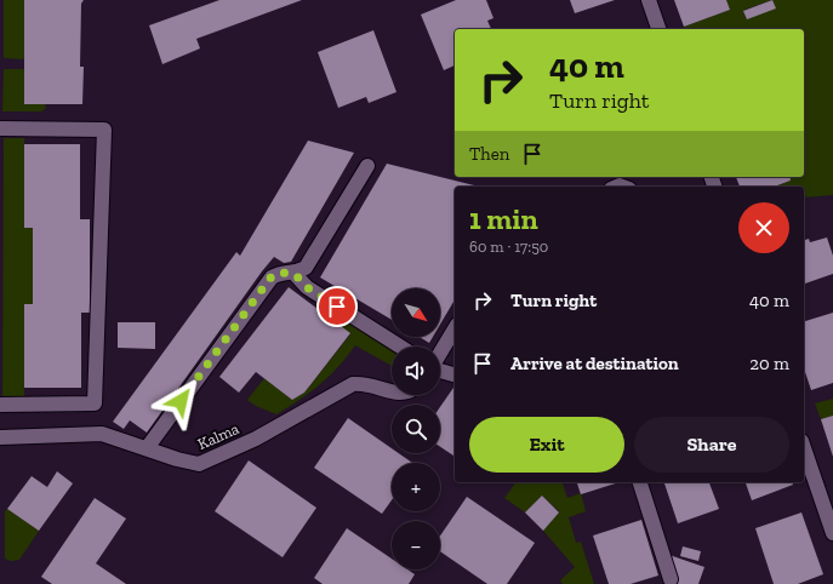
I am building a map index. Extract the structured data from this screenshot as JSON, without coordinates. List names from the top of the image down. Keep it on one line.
{"streets":{"street":["Kalma"]},"north":"bottom right","page":{"turn":["40 m","Turn right"],"then":"Then","heading":["1 min","60 m · 17:50"],"list":[{"name":"Turn right","value":"40 m"},{"name":"Arrive at destination","value":"20 m"}],"map_buttons":["+","−"],"buttons":["Exit","Share"]}}
